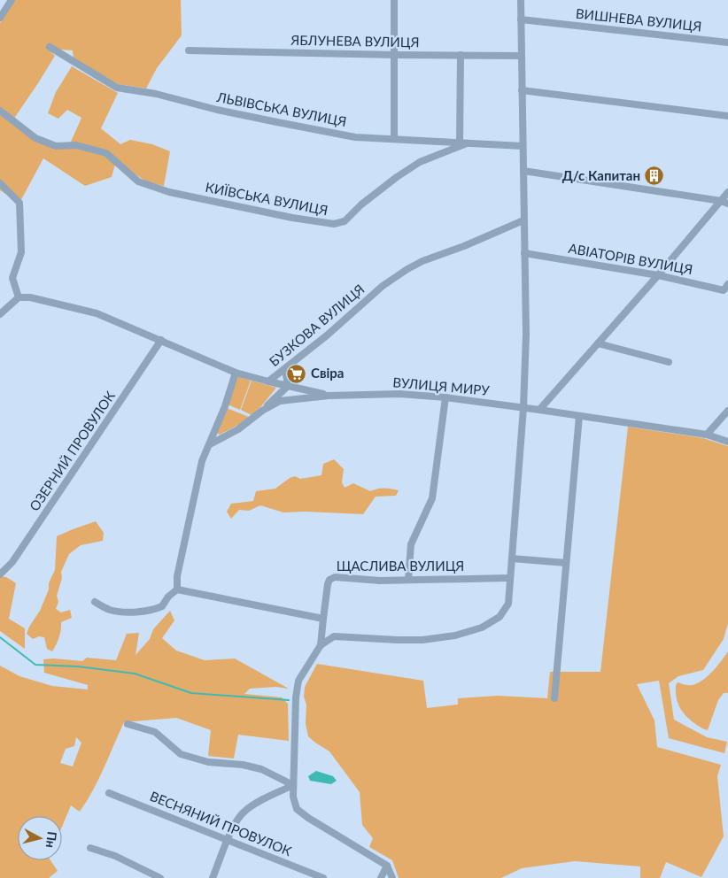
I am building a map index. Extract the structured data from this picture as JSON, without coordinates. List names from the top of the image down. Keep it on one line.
{"streets":{"street":["ВИШНЕВА ВУЛИЦЯ","ЯБЛУНЕВА ВУЛИЦЯ","ЛЬВІВСЬКА ВУЛИЦЯ","КИЇВСЬКА ВУЛИЦЯ","АВІАТОРІВ ВУЛИЦЯ","БУЗКОВА ВУЛИЦЯ","ВУЛИЦЯ МИРУ","ОЗЕРНИЙ ПРОВУЛОК","ЩАСЛИВА ВУЛИЦЯ","ВЕСНЯНИЙ ПРОВУЛОК"]},"crossings":[["ЛЬВІВСЬКА ВУЛИЦЯ","КИЇВСЬКА ВУЛИЦЯ"],["БУЗКОВА ВУЛИЦЯ","ОЗЕРНИЙ ПРОВУЛОК"]],"places":{"building":["Д/с Капитан"],"supermarket":["Свіра"]},"north":"right"}
